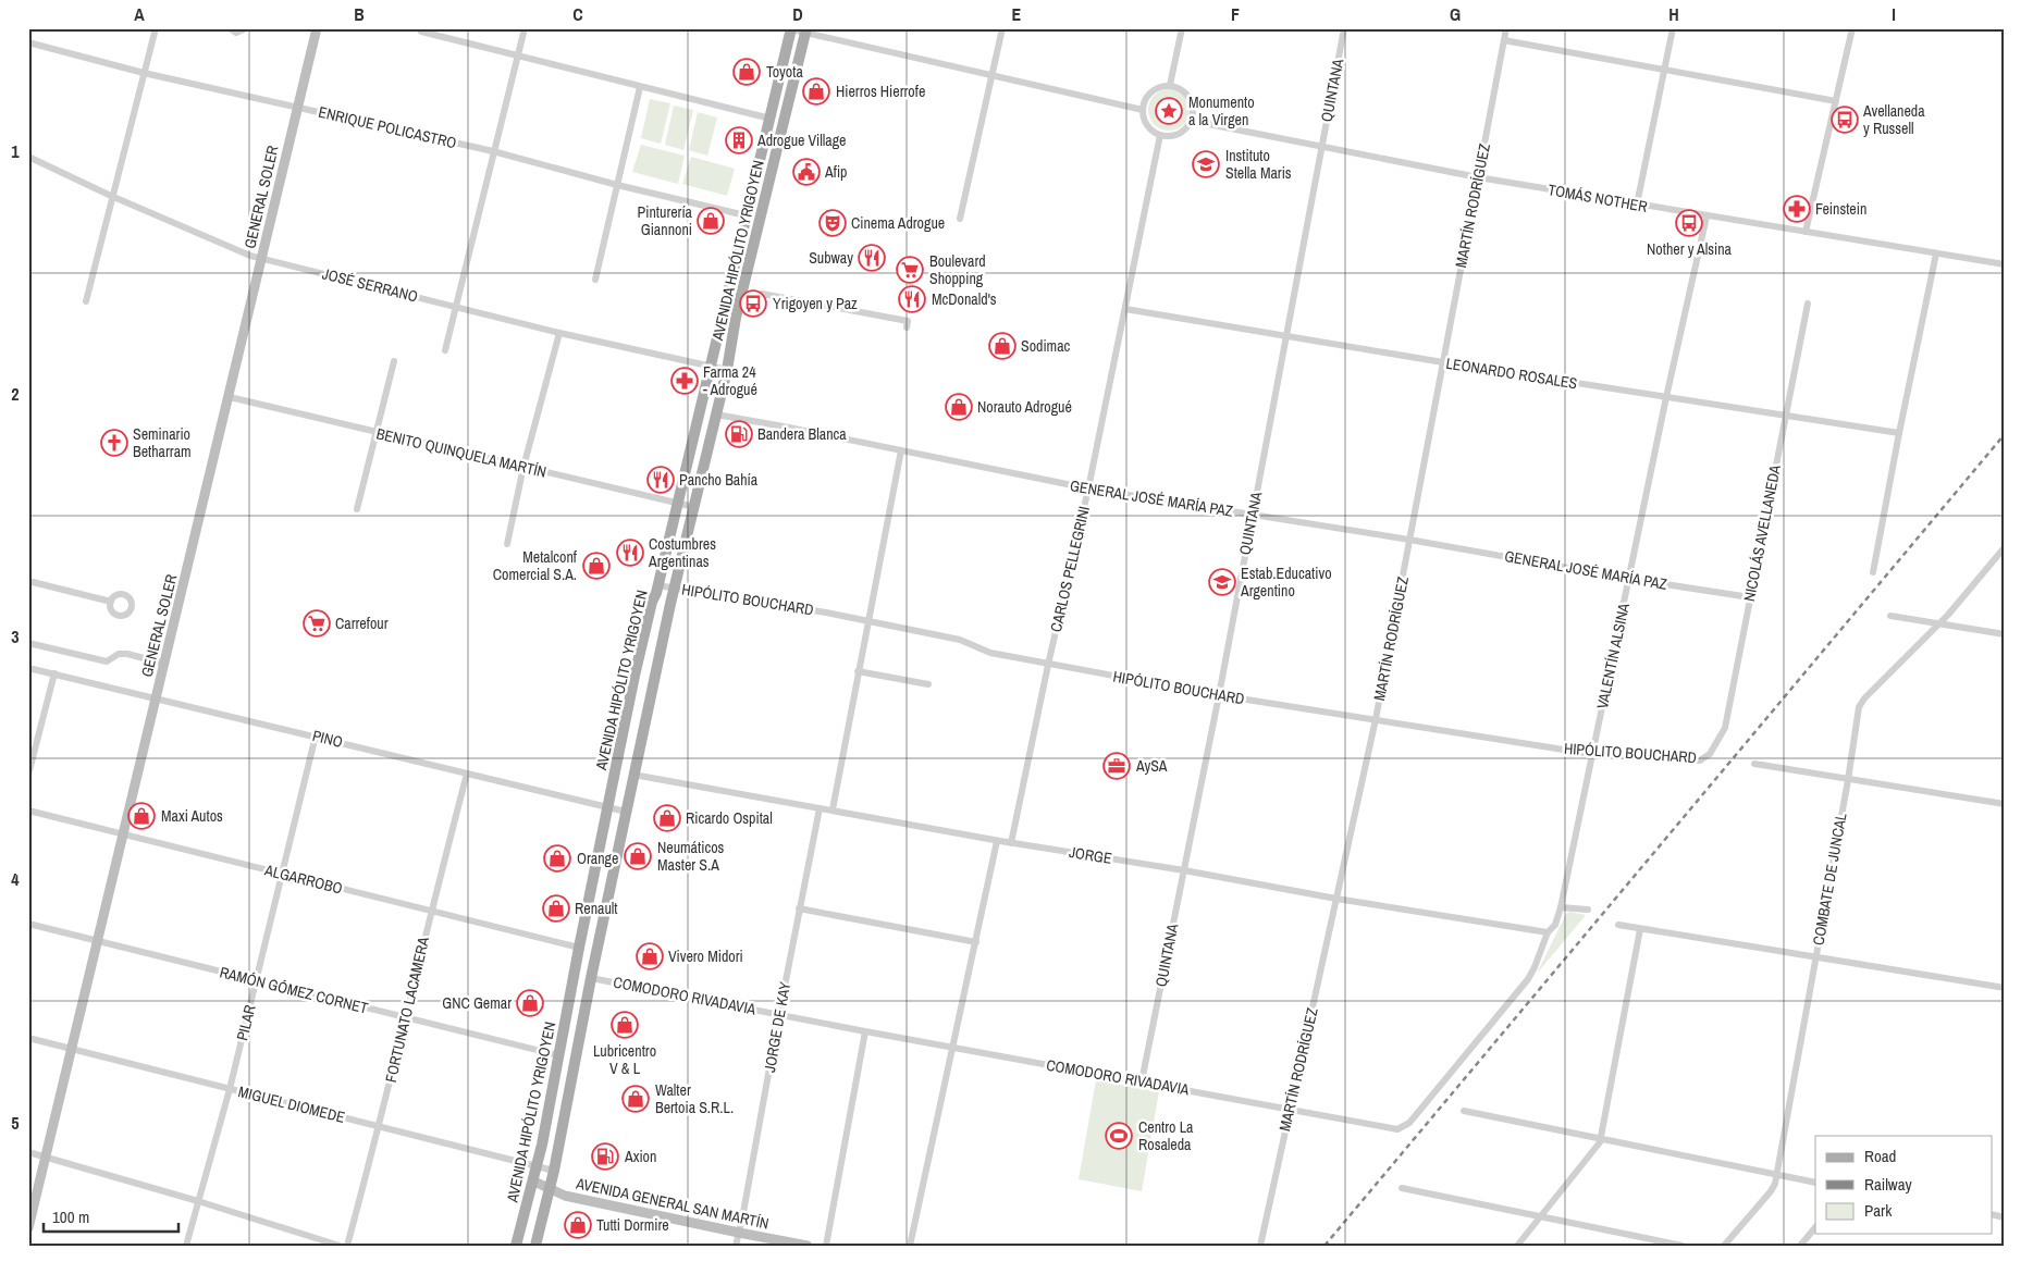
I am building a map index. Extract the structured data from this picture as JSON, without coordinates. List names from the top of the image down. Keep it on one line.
{"streets":{"main road":["AVENIDA HIPÓLITO YRIGOYEN"],"street":["QUINTANA","ENRIQUE POLICASTRO","GENERAL SOLER","TOMÁS NOTHER","MARTÍN RODRÍGUEZ","JOSÉ SERRANO","LEONARDO ROSALES","BENITO QUINQUELA MARTÍN","GENERAL JOSÉ MARÍA PAZ","NICOLÁS AVELLANEDA","CARLOS PELLEGRINI","HIPÓLITO BOUCHARD","VALENTÍN ALSINA","PINO","JORGE","ALGARROBO","COMBATE DE JUNCAL","RAMÓN GÓMEZ CORNET","COMODORO RIVADAVIA","FORTUNATO LACAMERA","PILAR","JORGE DE KAY","MIGUEL DIOMEDE","AVENIDA GENERAL SAN MARTÍN"]},"crossings":[["QUINTANA","TOMÁS NOTHER"],["QUINTANA","LEONARDO ROSALES"],["QUINTANA","GENERAL JOSÉ MARÍA PAZ"],["QUINTANA","HIPÓLITO BOUCHARD"],["QUINTANA","JORGE"],["QUINTANA","COMODORO RIVADAVIA"],["ENRIQUE POLICASTRO","GENERAL SOLER"],["ENRIQUE POLICASTRO","AVENIDA HIPÓLITO YRIGOYEN"],["GENERAL SOLER","JOSÉ SERRANO"],["GENERAL SOLER","BENITO QUINQUELA MARTÍN"],["GENERAL SOLER","PINO"],["GENERAL SOLER","ALGARROBO"],["GENERAL SOLER","RAMÓN GÓMEZ CORNET"],["GENERAL SOLER","MIGUEL DIOMEDE"],["TOMÁS NOTHER","MARTÍN RODRÍGUEZ"],["TOMÁS NOTHER","CARLOS PELLEGRINI"],["TOMÁS NOTHER","VALENTÍN ALSINA"],["MARTÍN RODRÍGUEZ","LEONARDO ROSALES"],["MARTÍN RODRÍGUEZ","GENERAL JOSÉ MARÍA PAZ"],["MARTÍN RODRÍGUEZ","HIPÓLITO BOUCHARD"],["MARTÍN RODRÍGUEZ","JORGE"],["MARTÍN RODRÍGUEZ","COMODORO RIVADAVIA"],["AVENIDA HIPÓLITO YRIGOYEN","JOSÉ SERRANO"],["AVENIDA HIPÓLITO YRIGOYEN","BENITO QUINQUELA MARTÍN"],["AVENIDA HIPÓLITO YRIGOYEN","GENERAL JOSÉ MARÍA PAZ"],["AVENIDA HIPÓLITO YRIGOYEN","HIPÓLITO BOUCHARD"],["AVENIDA HIPÓLITO YRIGOYEN","PINO"],["AVENIDA HIPÓLITO YRIGOYEN","JORGE"],["AVENIDA HIPÓLITO YRIGOYEN","ALGARROBO"],["AVENIDA HIPÓLITO YRIGOYEN","RAMÓN GÓMEZ CORNET"],["AVENIDA HIPÓLITO YRIGOYEN","COMODORO RIVADAVIA"],["AVENIDA HIPÓLITO YRIGOYEN","MIGUEL DIOMEDE"],["AVENIDA HIPÓLITO YRIGOYEN","AVENIDA GENERAL SAN MARTÍN"],["LEONARDO ROSALES","NICOLÁS AVELLANEDA"],["LEONARDO ROSALES","CARLOS PELLEGRINI"],["LEONARDO ROSALES","VALENTÍN ALSINA"],["GENERAL JOSÉ MARÍA PAZ","NICOLÁS AVELLANEDA"],["GENERAL JOSÉ MARÍA PAZ","CARLOS PELLEGRINI"],["GENERAL JOSÉ MARÍA PAZ","VALENTÍN ALSINA"],["NICOLÁS AVELLANEDA","HIPÓLITO BOUCHARD"],["CARLOS PELLEGRINI","HIPÓLITO BOUCHARD"],["CARLOS PELLEGRINI","JORGE"],["HIPÓLITO BOUCHARD","VALENTÍN ALSINA"],["VALENTÍN ALSINA","JORGE"],["VALENTÍN ALSINA","COMODORO RIVADAVIA"],["PINO","FORTUNATO LACAMERA"],["PINO","PILAR"],["JORGE","COMODORO RIVADAVIA"],["JORGE","JORGE DE KAY"],["ALGARROBO","FORTUNATO LACAMERA"],["ALGARROBO","PILAR"],["RAMÓN GÓMEZ CORNET","FORTUNATO LACAMERA"],["RAMÓN GÓMEZ CORNET","PILAR"],["COMODORO RIVADAVIA","JORGE DE KAY"],["FORTUNATO LACAMERA","MIGUEL DIOMEDE"],["PILAR","MIGUEL DIOMEDE"],["JORGE DE KAY","AVENIDA GENERAL SAN MARTÍN"]],"places":{"shop":["Toyota","Hierros Hierrofe","Pinturería Giannoni","Sodimac","Norauto Adrogué","Metalconf Comercial S.A.","Maxi Autos","Ricardo Ospital","Neumáticos Master S.A","Orange","Renault","Vivero Midori","GNC Gemar","Lubricentro V & L","Walter Bertoia S.R.L.","Tutti Dormire"],"place":["Monumento a la Virgen"],"bus stop":["Avellaneda y Russell","Nother y Alsina","Yrigoyen y Paz"],"building":["Adrogue Village"],"school or university":["Instituto Stella Maris","Estab.Educativo Argentino"],"public building":["Afip"],"pharmacy":["Feinstein","Farma 24 - Adrogué"],"theatre":["Cinema Adrogue"],"restaurant":["Subway","McDonald's","Pancho Bahía","Costumbres Argentinas"],"supermarket":["Boulevard Shopping","Carrefour"],"fuel station":["Bandera Blanca","Axion"],"church":["Seminario Betharram"],"office":["AySA"],"sports":["Centro La Rosaleda"]},"legend":["Road","Railway","Park"],"scale_bar":"100 m","grid":{"columns":["A","B","C","D","E","F","G","H","I"],"rows":["1","2","3","4","5"]}}
